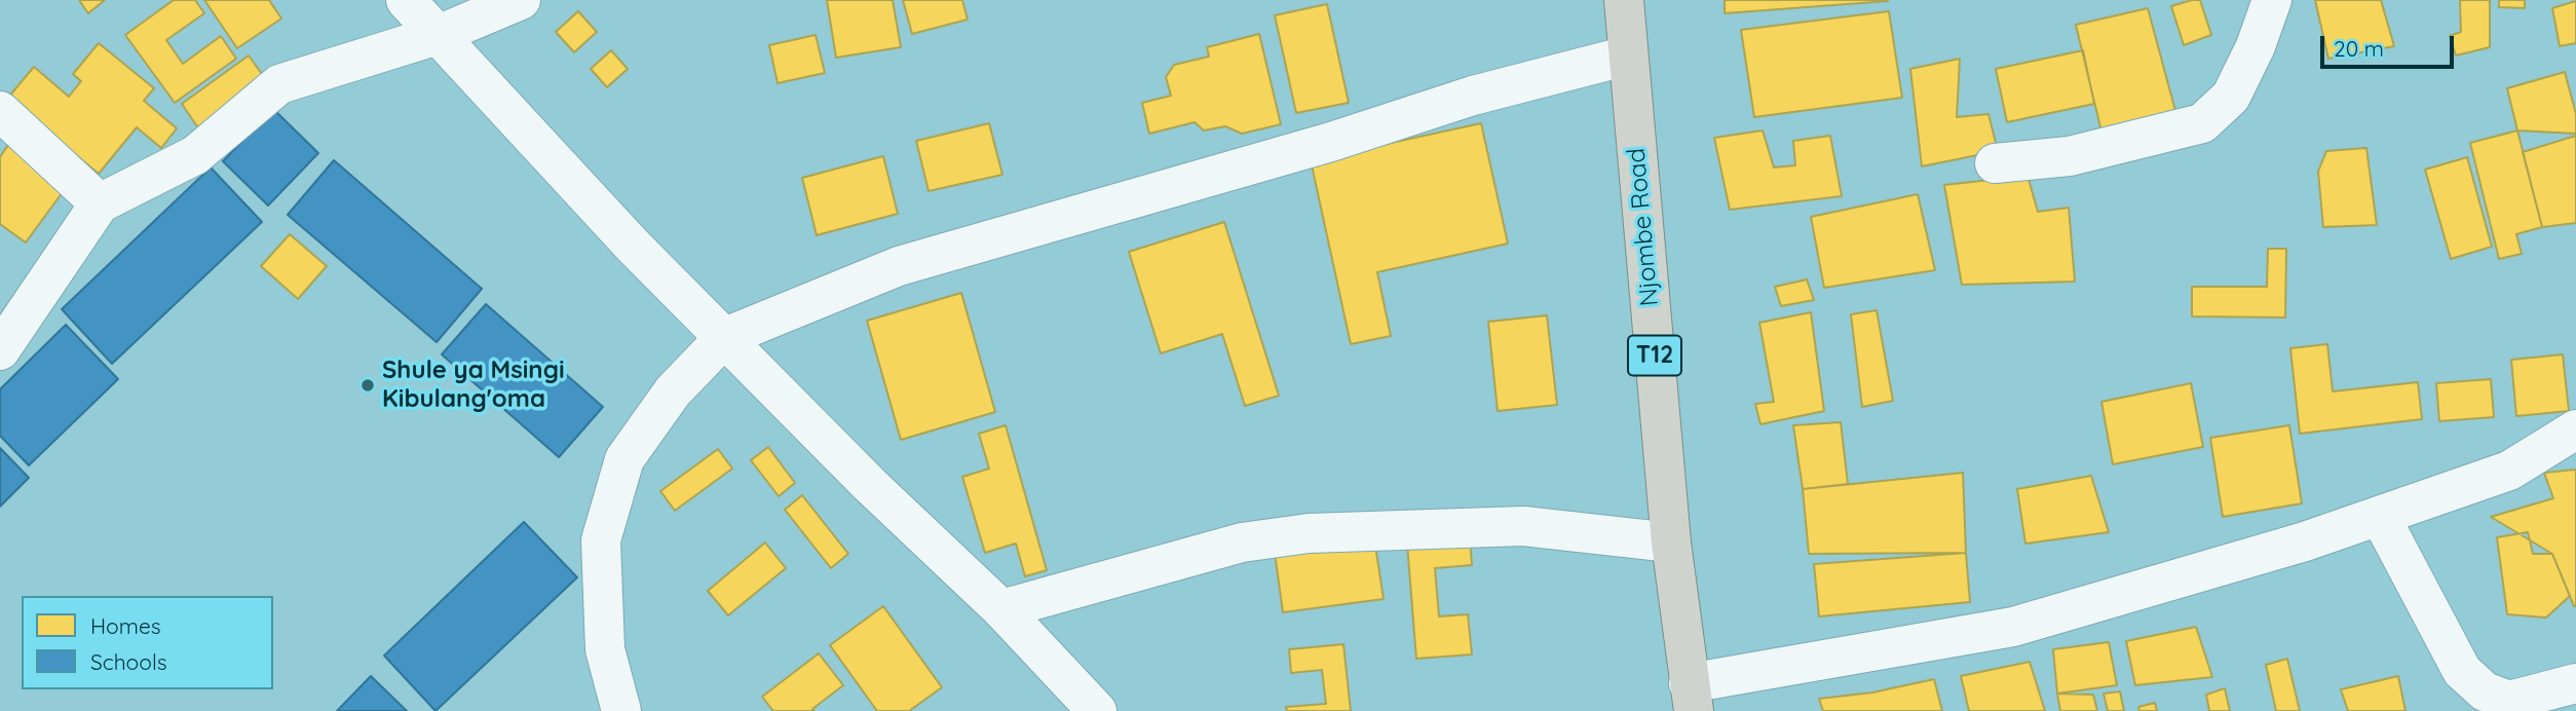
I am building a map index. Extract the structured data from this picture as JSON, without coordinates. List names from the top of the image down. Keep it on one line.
{"streets":{"highway":["Njombe Road","T12"]},"places":["Shule ya Msingi Kibulang'oma"],"legend":["Homes","Schools"],"scale_bar":"20 m"}
